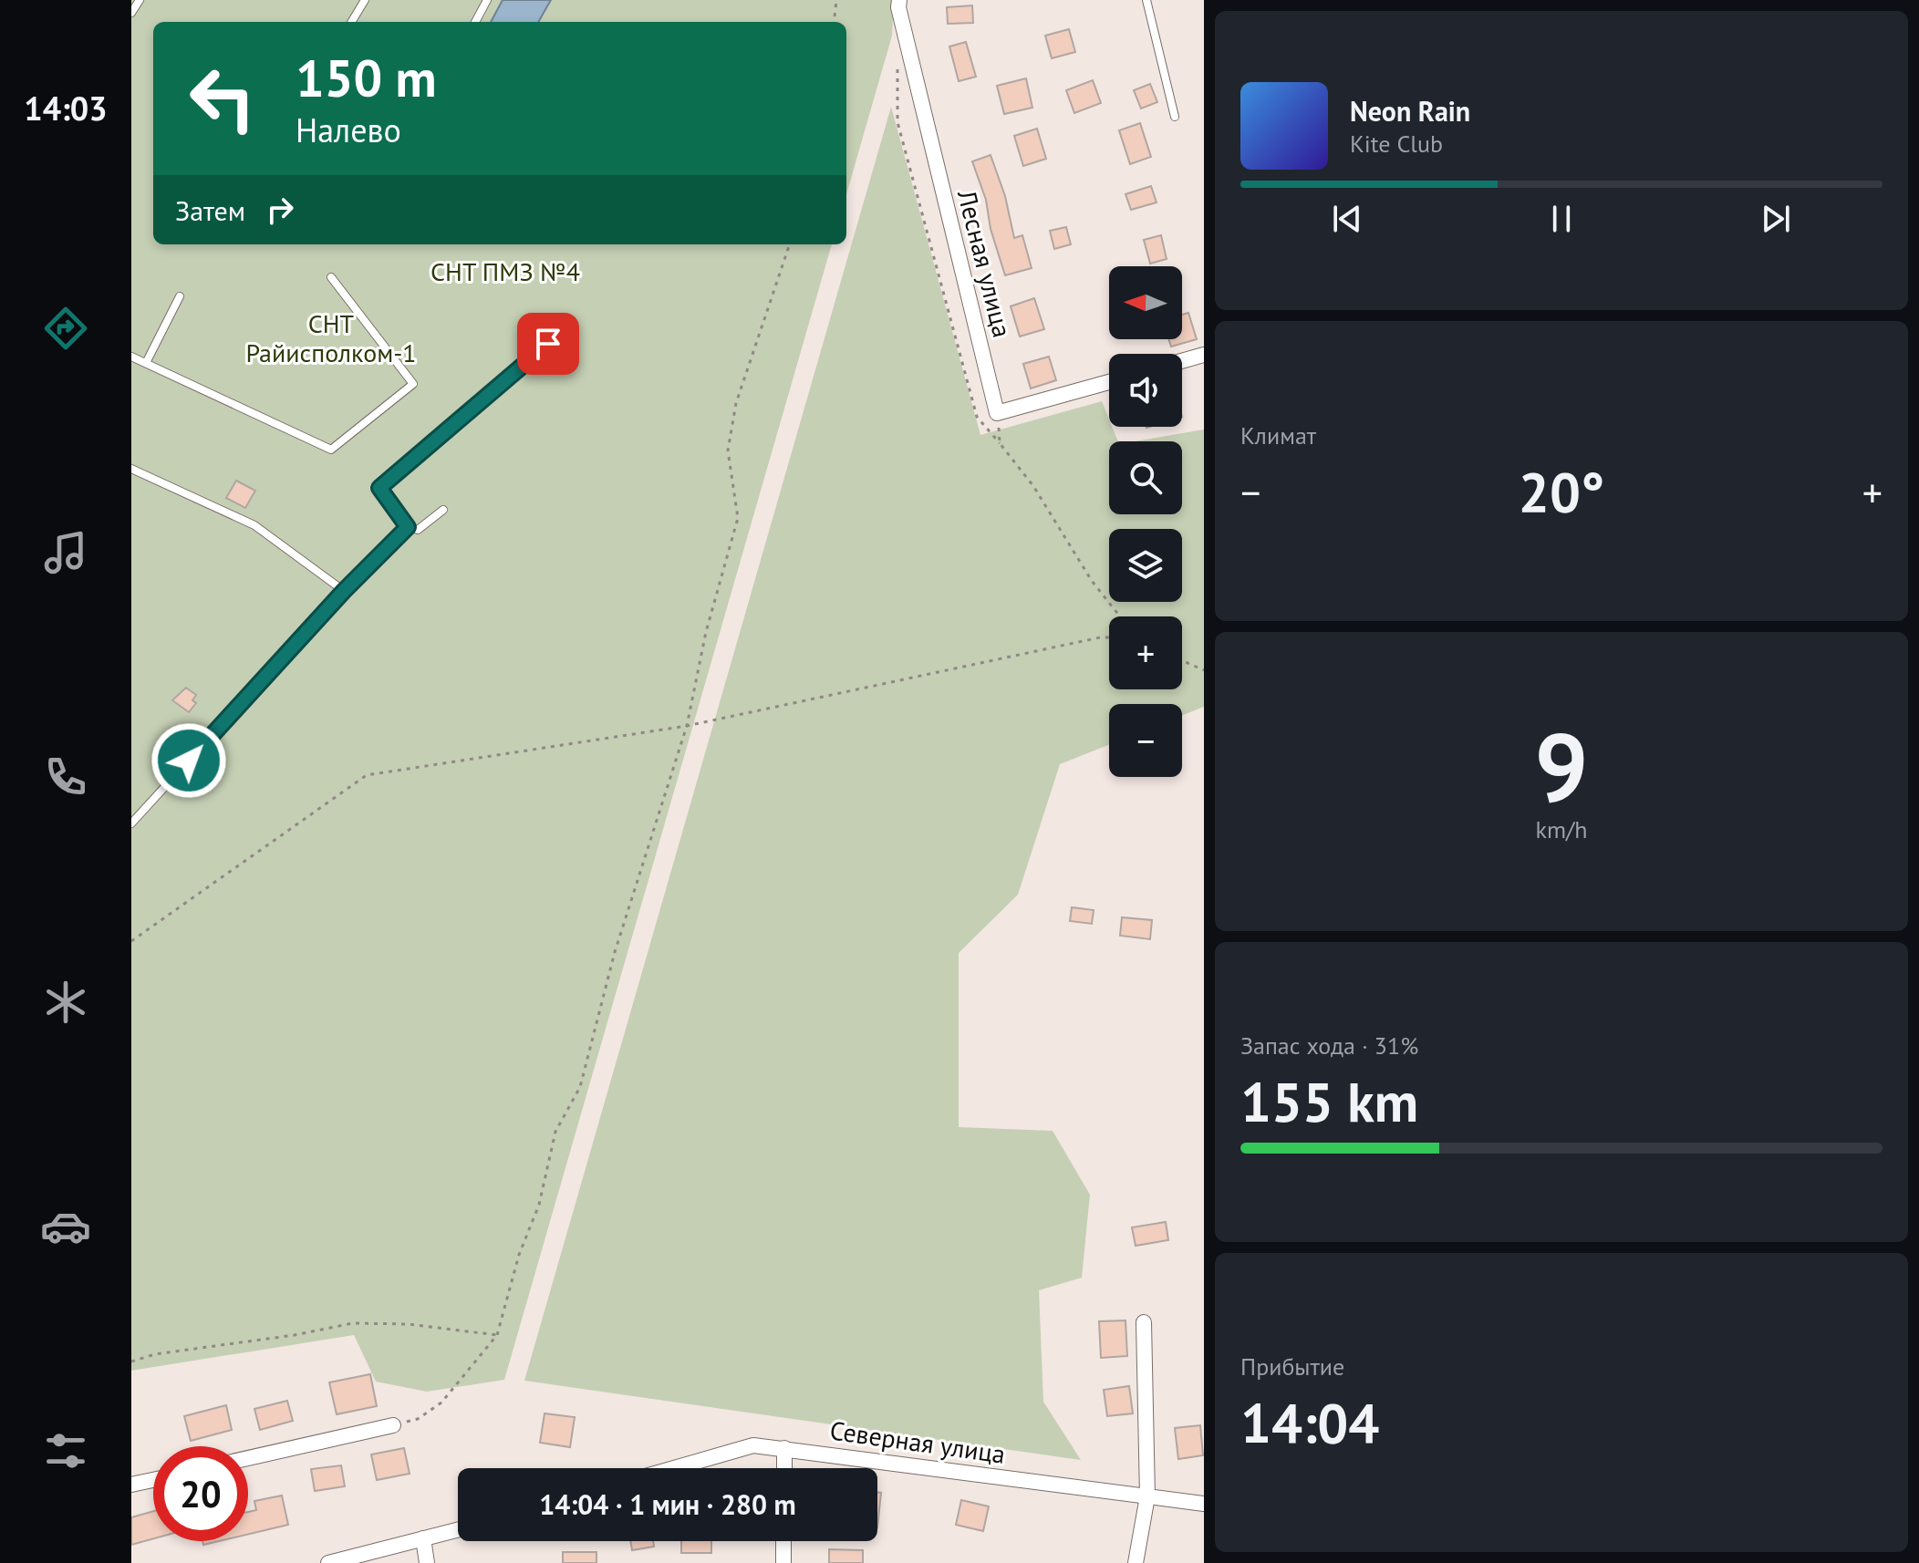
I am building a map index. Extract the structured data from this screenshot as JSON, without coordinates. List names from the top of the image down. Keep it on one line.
{"streets":{"street":["Лесная улица","Северная улица"]},"parks":["СНТ ПМЗ №4","СНТ Райисполком-1"],"north":"left","page":{"tabs":"14:03","turn":["150 m","Налево"],"song":["Neon Rain","Kite Club"],"then":"Затем","map_buttons":["+","−"],"tile":["Климат",["9","km/h"],["Запас хода · 31%","155 km"],["Прибытие","14:04"]],"heat":["−","20°","+"],"limit":"20","trip":"14:04 · 1 мин · 280 m"}}
